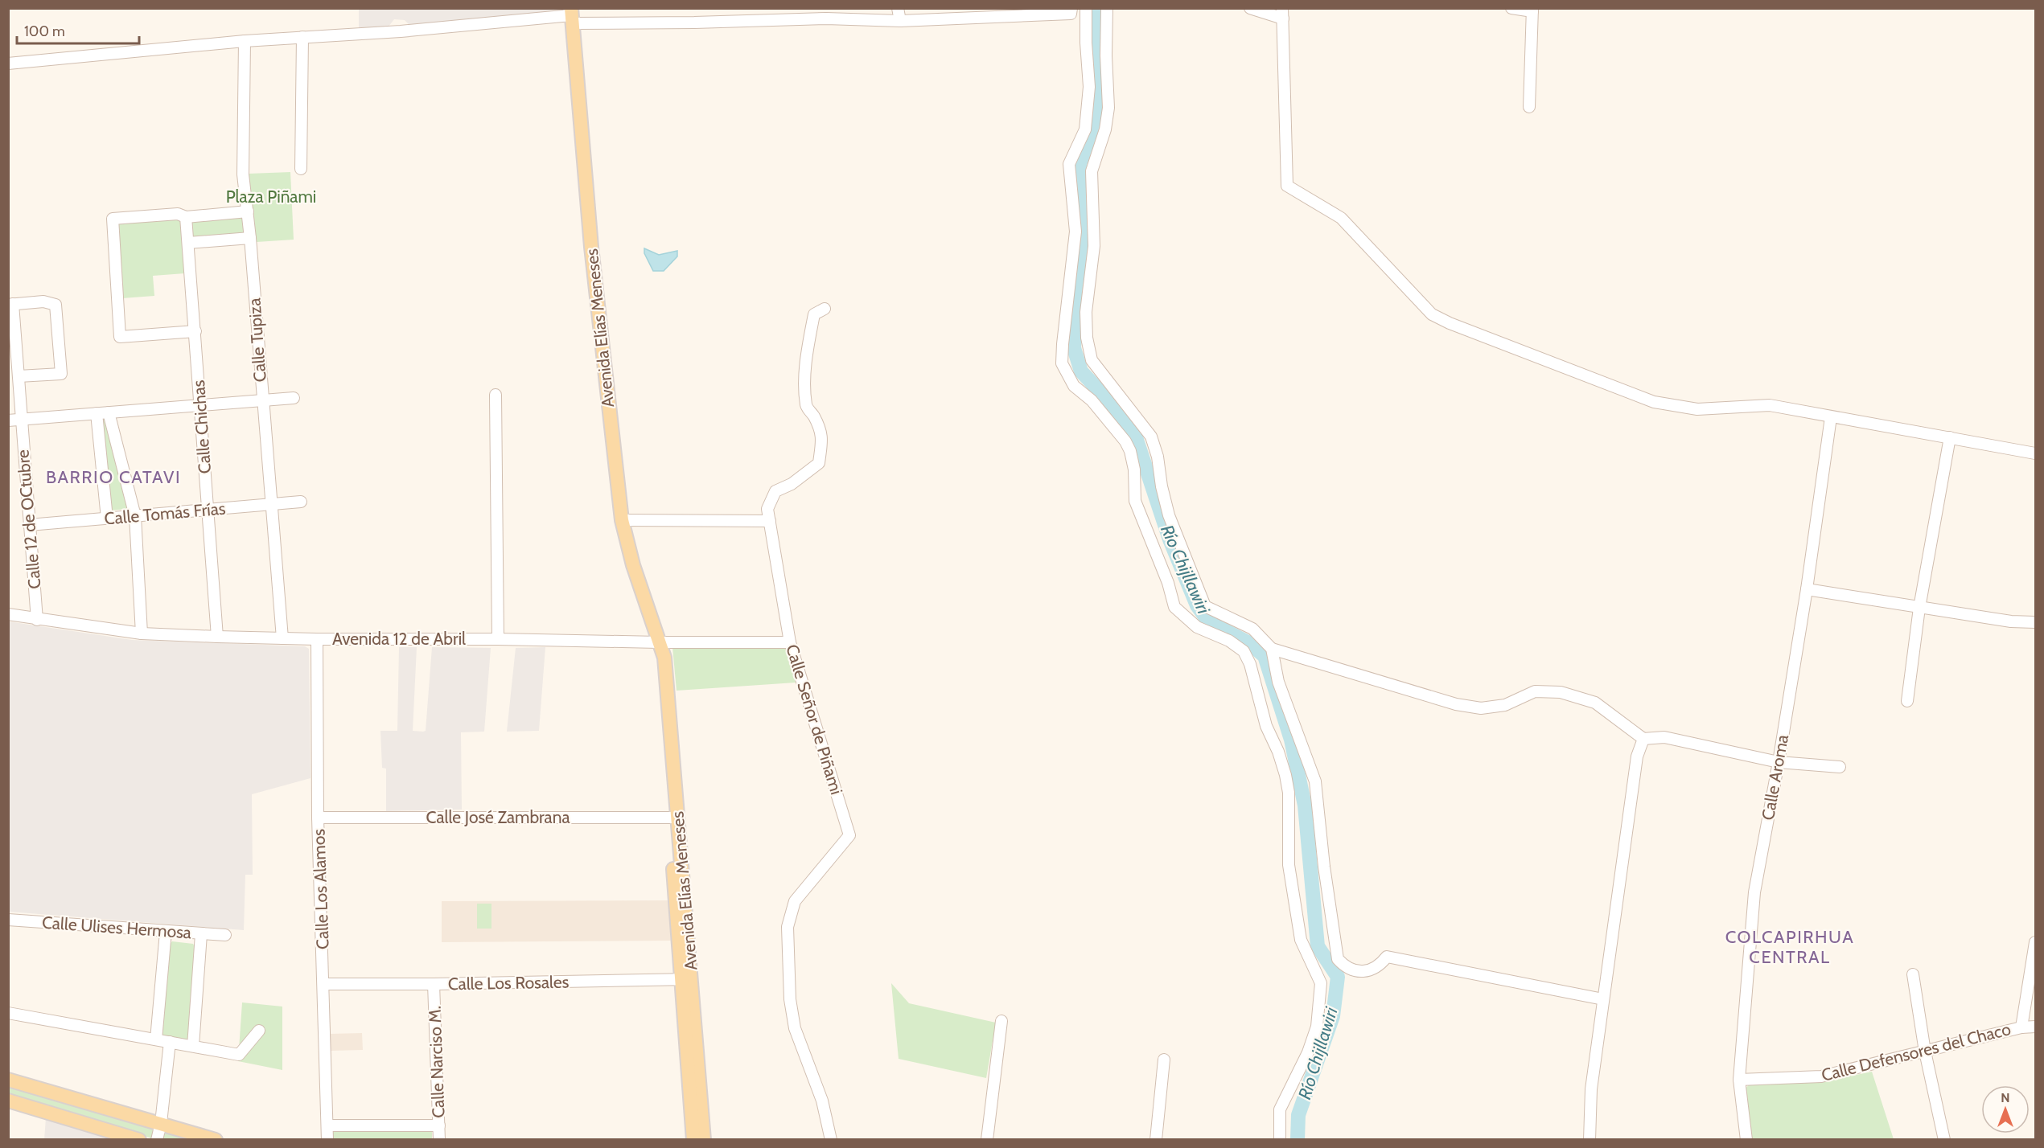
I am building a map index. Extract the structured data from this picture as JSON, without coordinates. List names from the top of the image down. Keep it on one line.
{"streets":{"main road":["Avenida Elías Meneses"],"street":["Calle Tupiza","Calle Chichas","Calle Tomás Frías","Calle 12 de OCtubre","Avenida 12 de Abril","Calle Señor de Piñami","Calle Aroma","Calle José Zambrana","Calle Los Alamos","Calle Ulises Hermosa","Calle Los Rosales","Calle Defensores del Chaco","Calle Narciso M."]},"crossings":[["Avenida Elías Meneses","Avenida 12 de Abril"],["Avenida Elías Meneses","Calle José Zambrana"],["Avenida Elías Meneses","Calle Los Rosales"],["Calle Tupiza","Calle Tomás Frías"],["Calle Tupiza","Avenida 12 de Abril"],["Calle Chichas","Calle Tomás Frías"],["Calle Chichas","Avenida 12 de Abril"],["Calle Tomás Frías","Calle 12 de OCtubre"],["Calle 12 de OCtubre","Avenida 12 de Abril"],["Avenida 12 de Abril","Calle Señor de Piñami"],["Avenida 12 de Abril","Calle Los Alamos"],["Calle Aroma","Calle Defensores del Chaco"],["Calle José Zambrana","Calle Los Alamos"],["Calle Los Alamos","Calle Los Rosales"],["Calle Los Rosales","Calle Narciso M."]],"districts":["BARRIO CATAVI","COLCAPIRHUA CENTRAL"],"water":["Río Chijllawiri"],"parks":["Plaza Piñami"],"scale_bar":"100 m","north":"top"}
